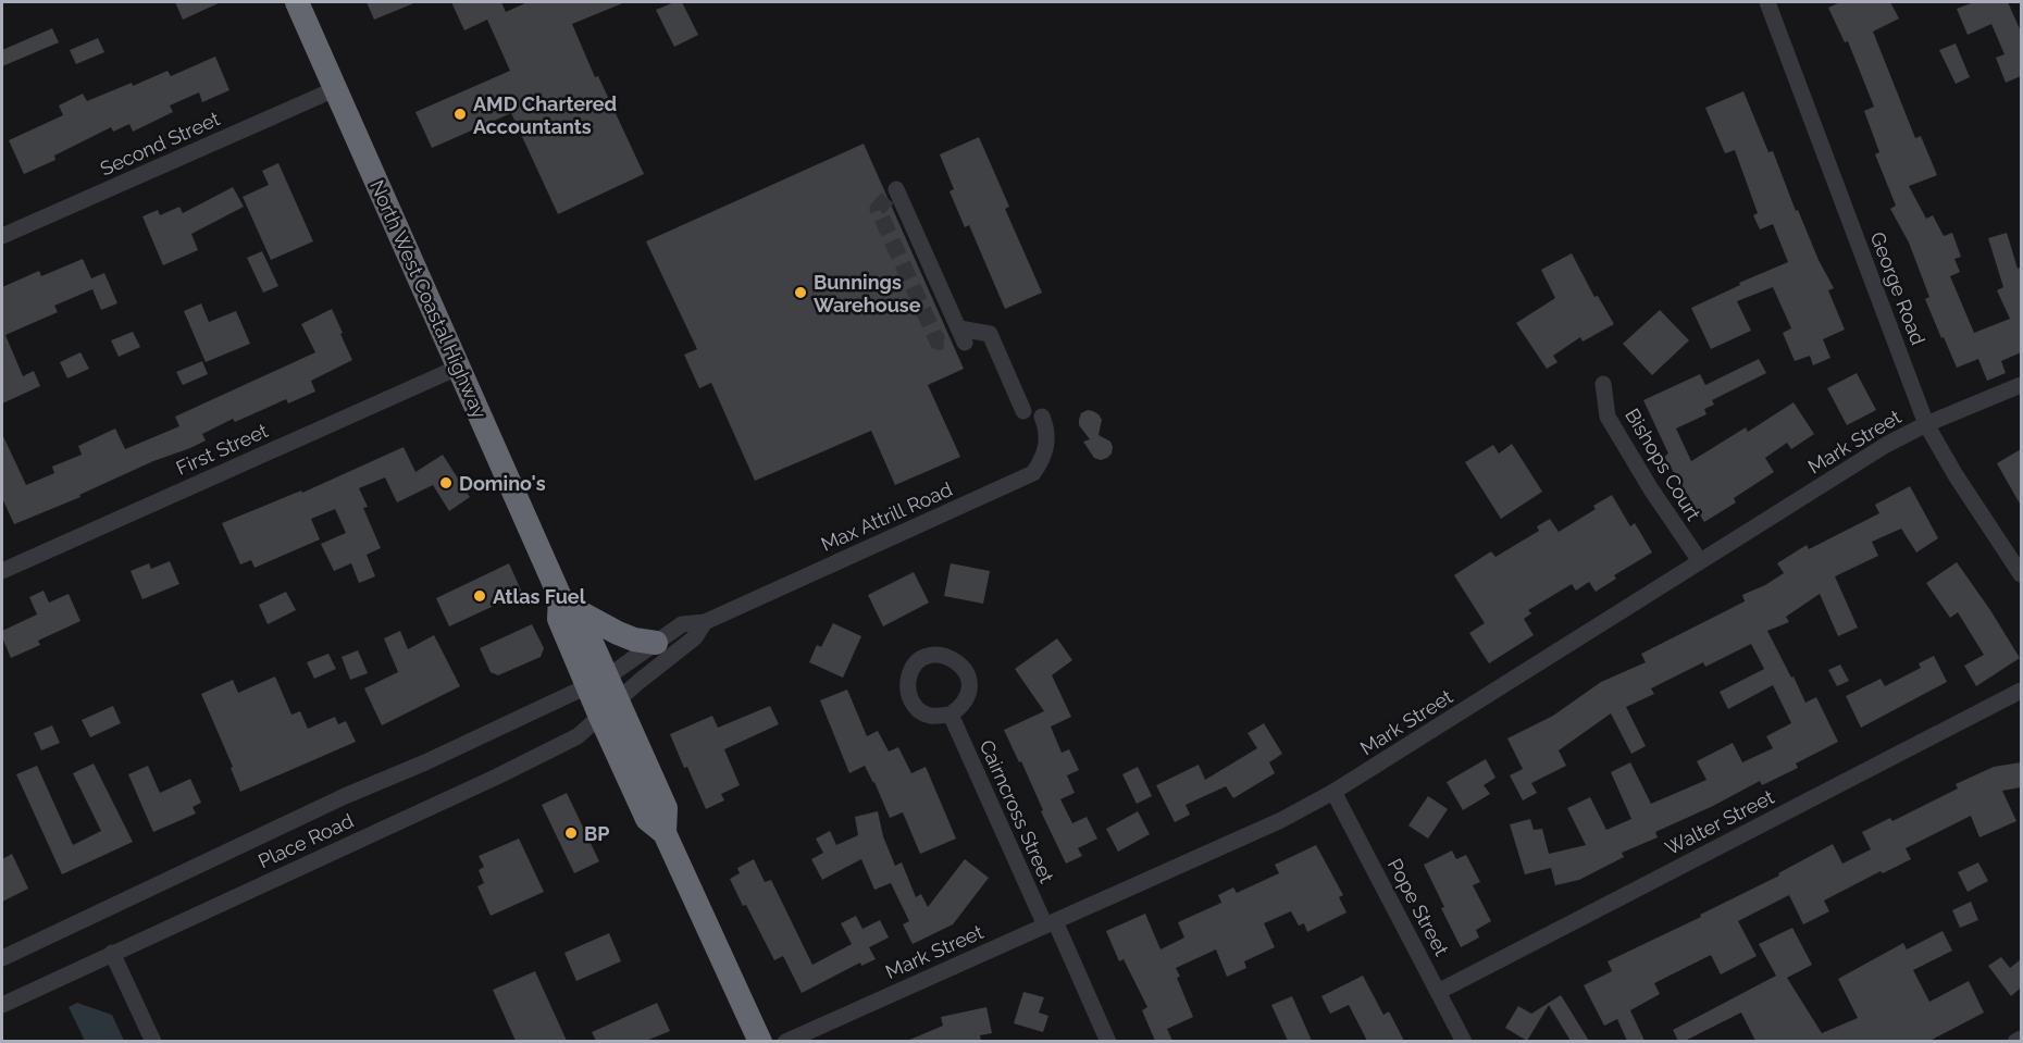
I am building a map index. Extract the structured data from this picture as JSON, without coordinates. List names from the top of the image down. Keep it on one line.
{"streets":{"highway":["North West Coastal Highway"],"street":["Second Street","George Road","Mark Street","First Street","Bishops Court","Max Attrill Road","Cairncross Street","Walter Street","Place Road","Pope Street"]},"crossings":[["Second Street","North West Coastal Highway"],["George Road","Mark Street"],["North West Coastal Highway","First Street"],["North West Coastal Highway","Max Attrill Road"],["North West Coastal Highway","Place Road"],["Mark Street","Bishops Court"],["Mark Street","Cairncross Street"],["Mark Street","Pope Street"],["Max Attrill Road","Place Road"],["Walter Street","Pope Street"]],"places":["AMD Chartered Accountants","Bunnings Warehouse","Domino's","Atlas Fuel","BP"]}
